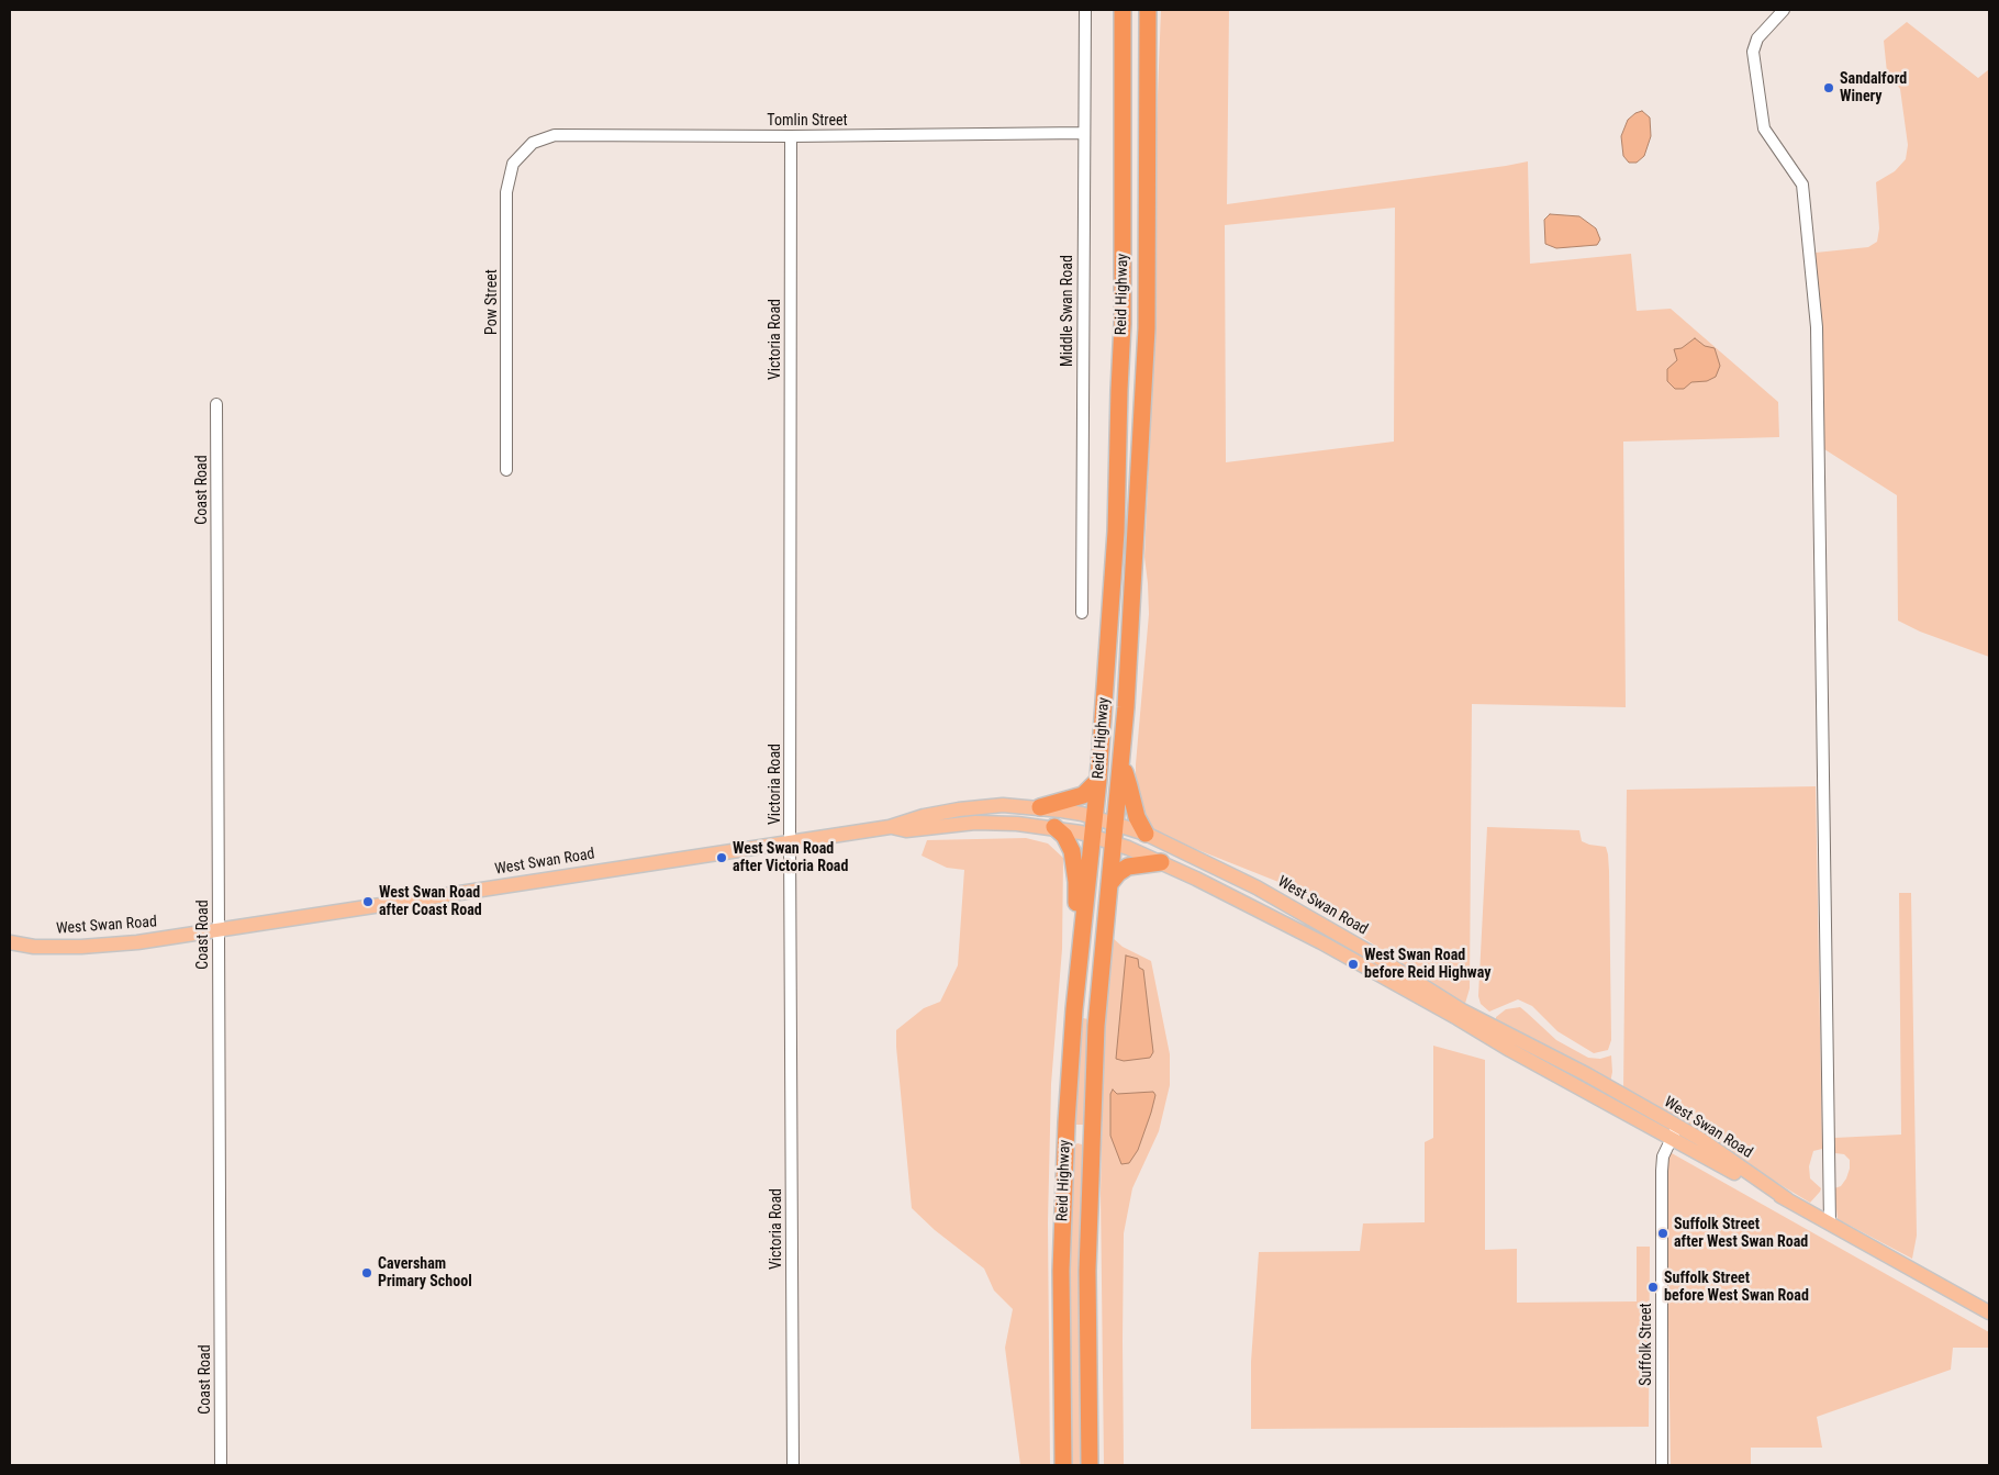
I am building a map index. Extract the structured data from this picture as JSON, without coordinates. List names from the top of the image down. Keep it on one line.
{"streets":{"highway":["Reid Highway"],"main road":["West Swan Road"],"street":["Tomlin Street","Pow Street","Middle Swan Road","Victoria Road","Coast Road","Suffolk Street"]},"crossings":[["Tomlin Street","Pow Street"],["Tomlin Street","Middle Swan Road"],["Tomlin Street","Victoria Road"],["Reid Highway","West Swan Road"],["Victoria Road","West Swan Road"],["Coast Road","West Swan Road"],["West Swan Road","Suffolk Street"]],"places":["Sandalford Winery","West Swan Road after Victoria Road","West Swan Road after Coast Road","West Swan Road before Reid Highway","Suffolk Street after West Swan Road","Caversham Primary School","Suffolk Street before West Swan Road"]}
